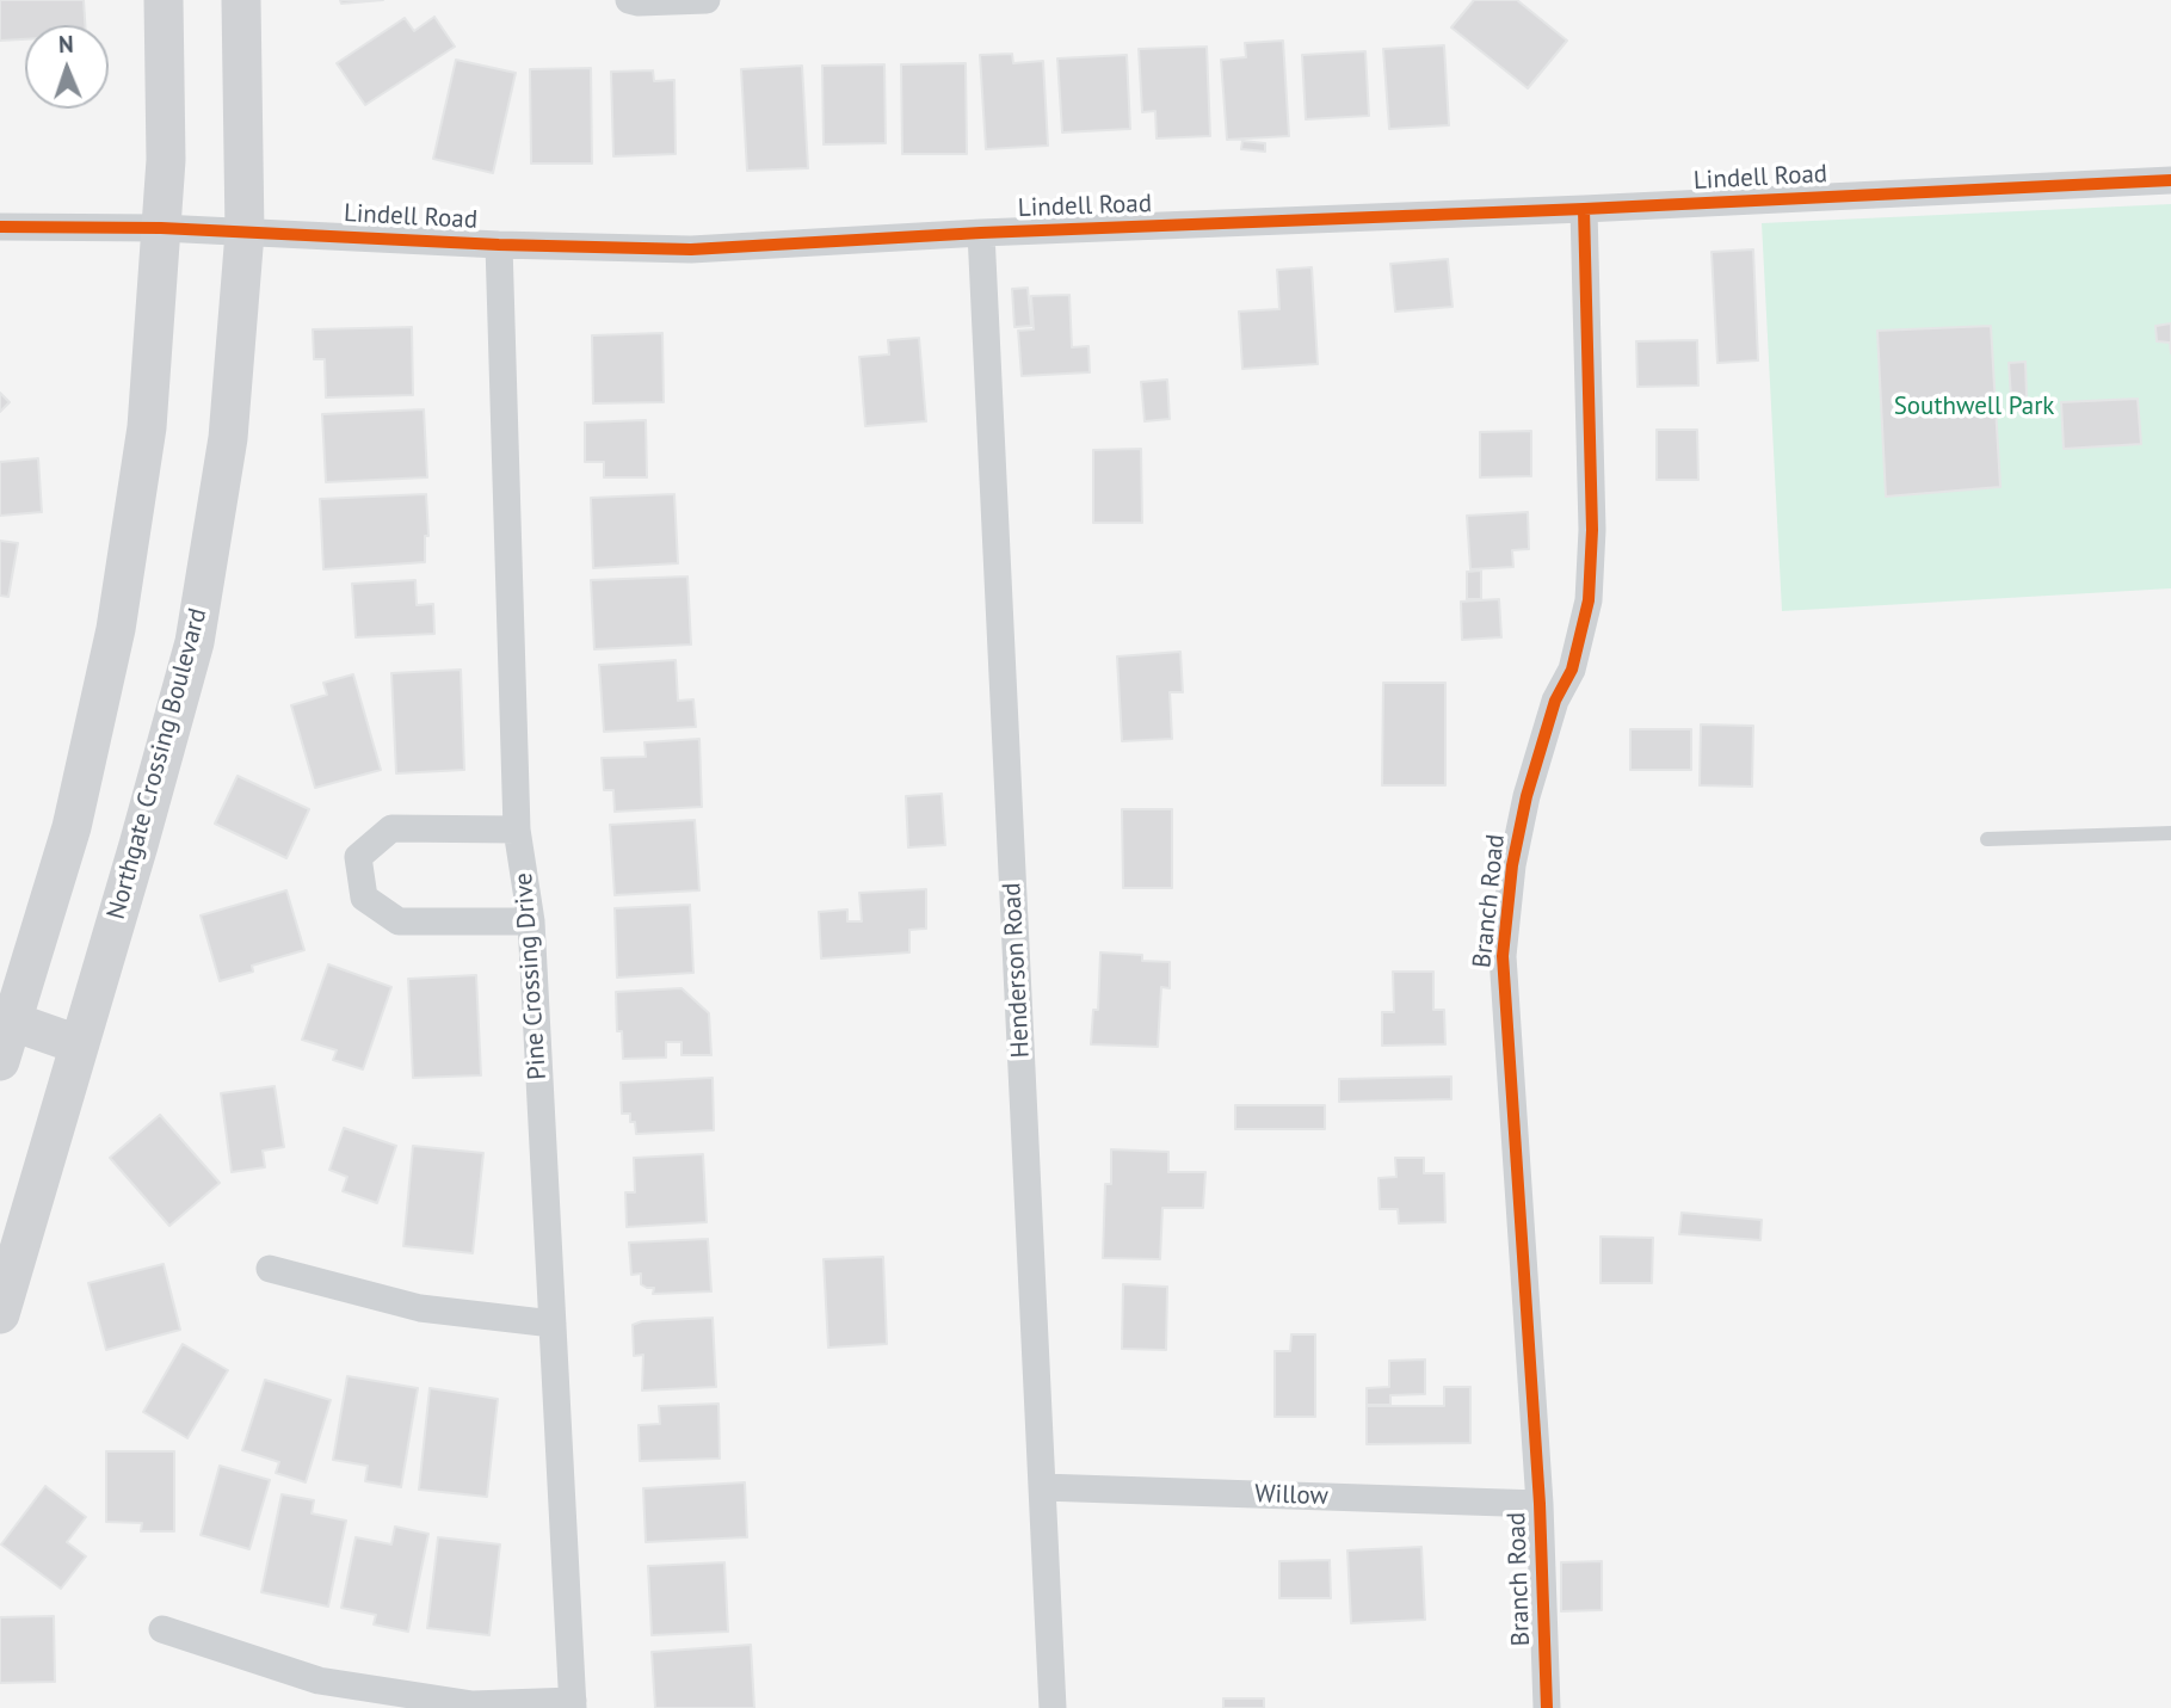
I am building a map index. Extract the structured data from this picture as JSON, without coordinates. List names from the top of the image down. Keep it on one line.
{"streets":{"main road":["Northgate Crossing Boulevard"],"street":["Lindell Road","Branch Road","Henderson Road","Pine Crossing Drive","Willow"]},"crossings":[["Lindell Road","Northgate Crossing Boulevard"],["Lindell Road","Branch Road"],["Lindell Road","Henderson Road"],["Lindell Road","Pine Crossing Drive"],["Branch Road","Willow"],["Henderson Road","Willow"]],"parks":["Southwell Park"],"north":"top"}
